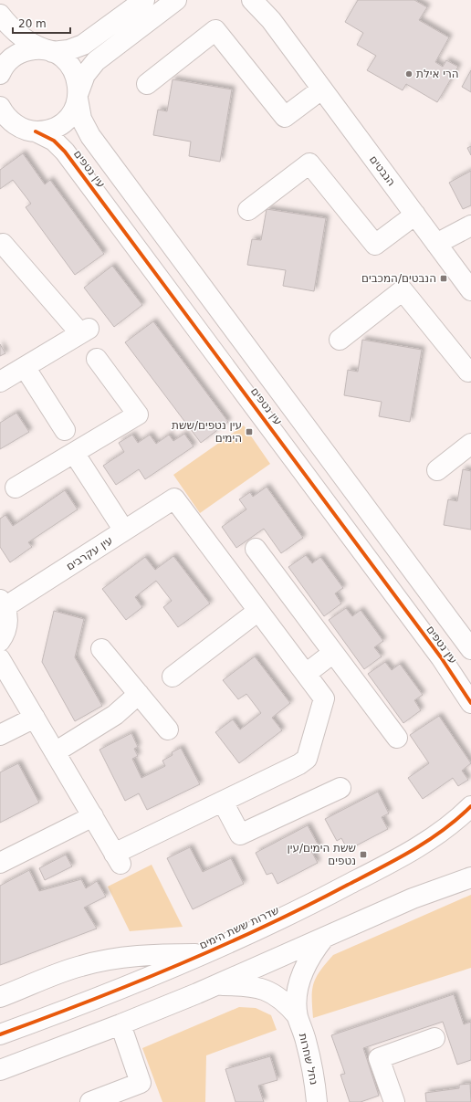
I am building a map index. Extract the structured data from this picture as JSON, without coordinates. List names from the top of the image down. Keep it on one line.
{"streets":{"street":["עין נטפים","הנבטים","עין עקרבים","שדרות ששת הימים","נחל שחרות"]},"places":{"other":["הרי אילת"],"transit":["הנבטים/המכבים","עין נטפים/ששת הימים","ששת הימים/עין נטפים"]},"scale_bar":"20 m"}
